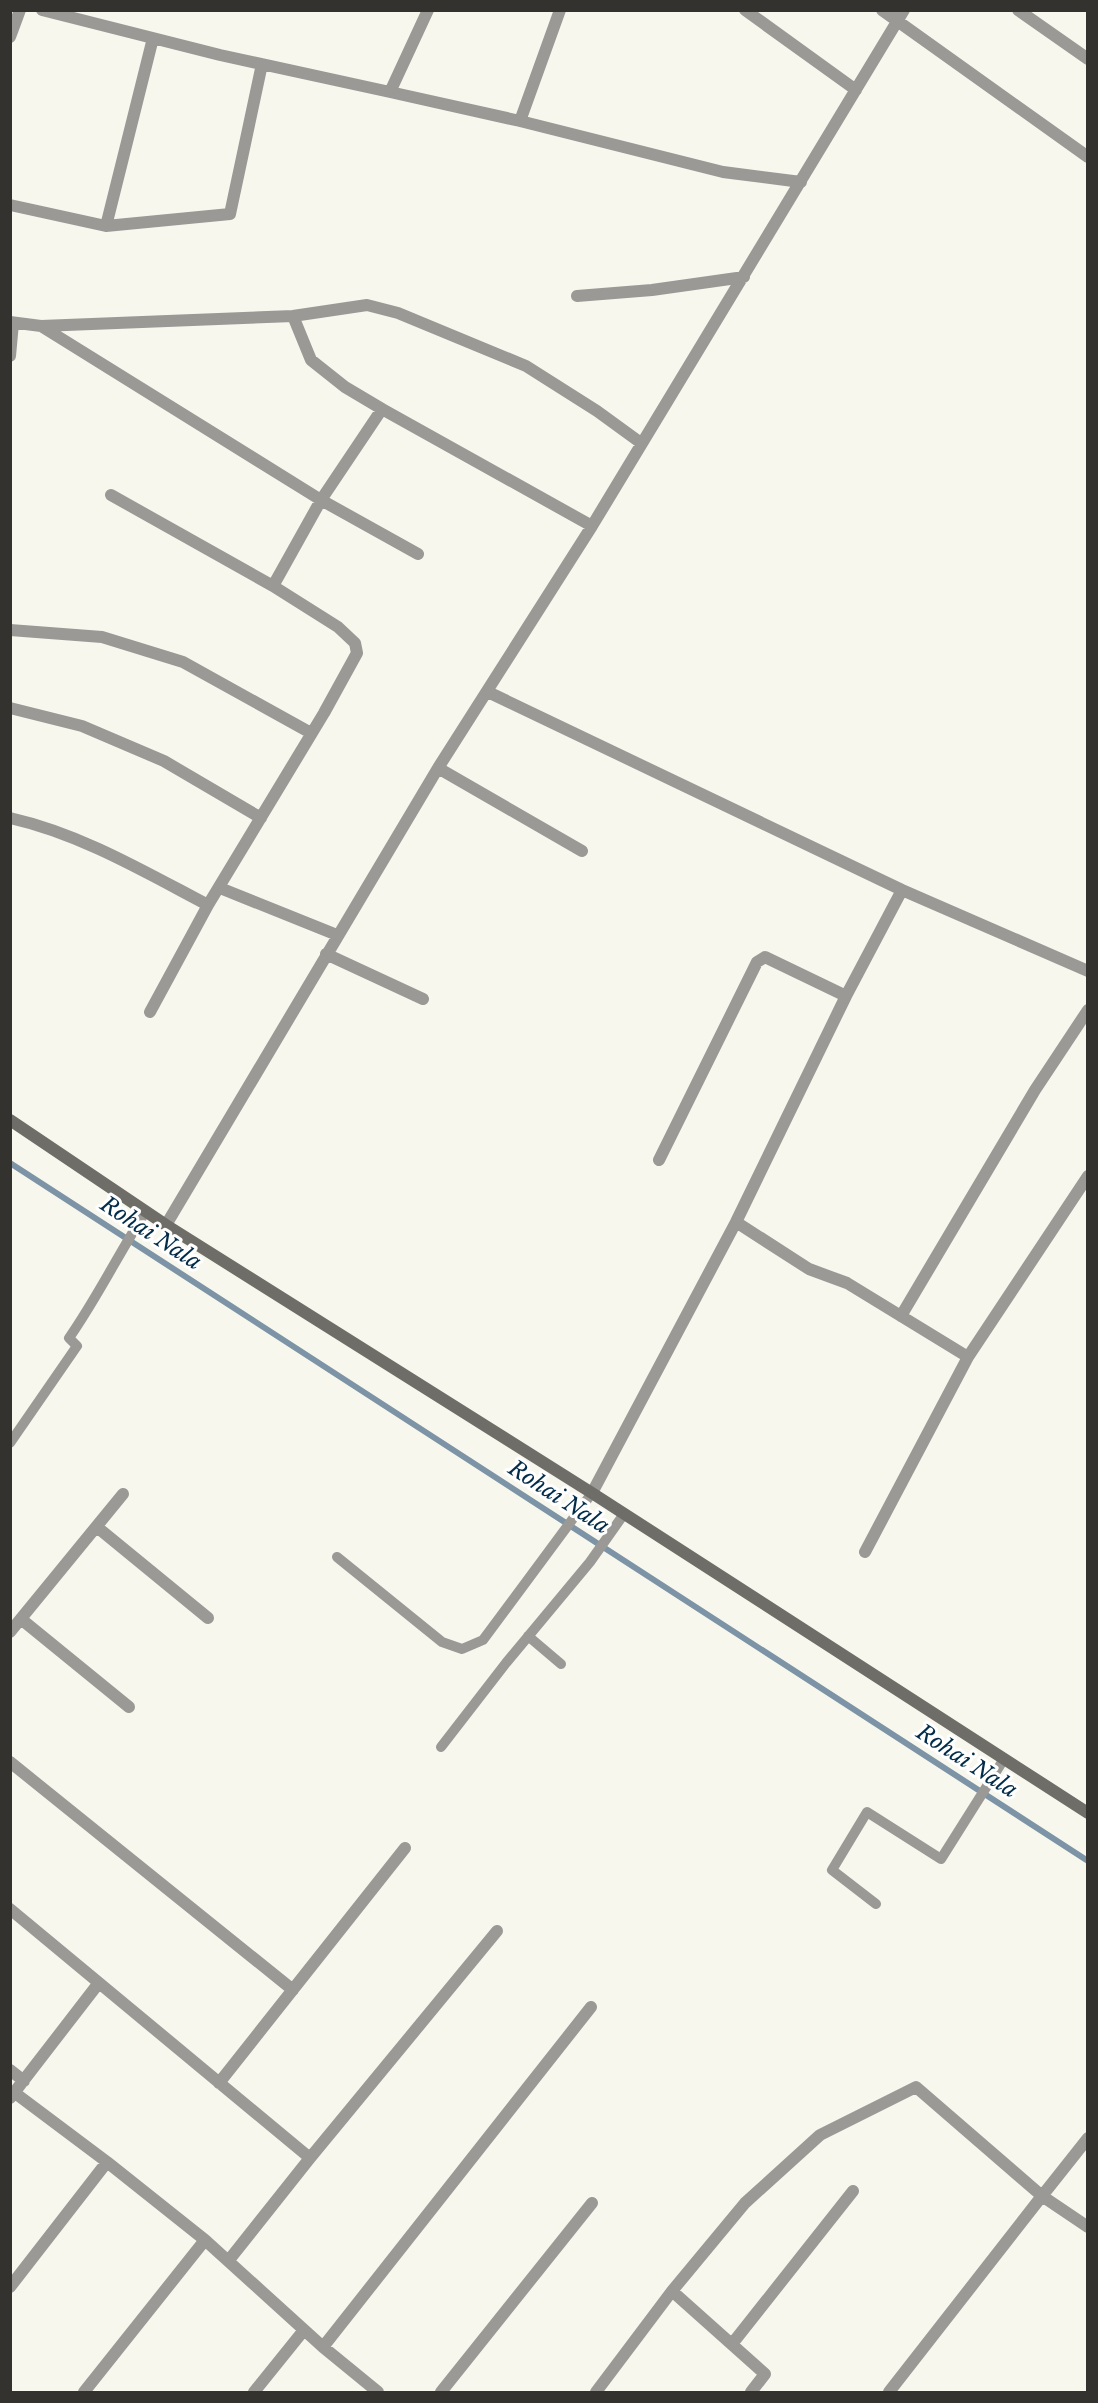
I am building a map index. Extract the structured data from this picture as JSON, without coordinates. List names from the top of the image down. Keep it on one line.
{"water":["Rohai Nala"]}
